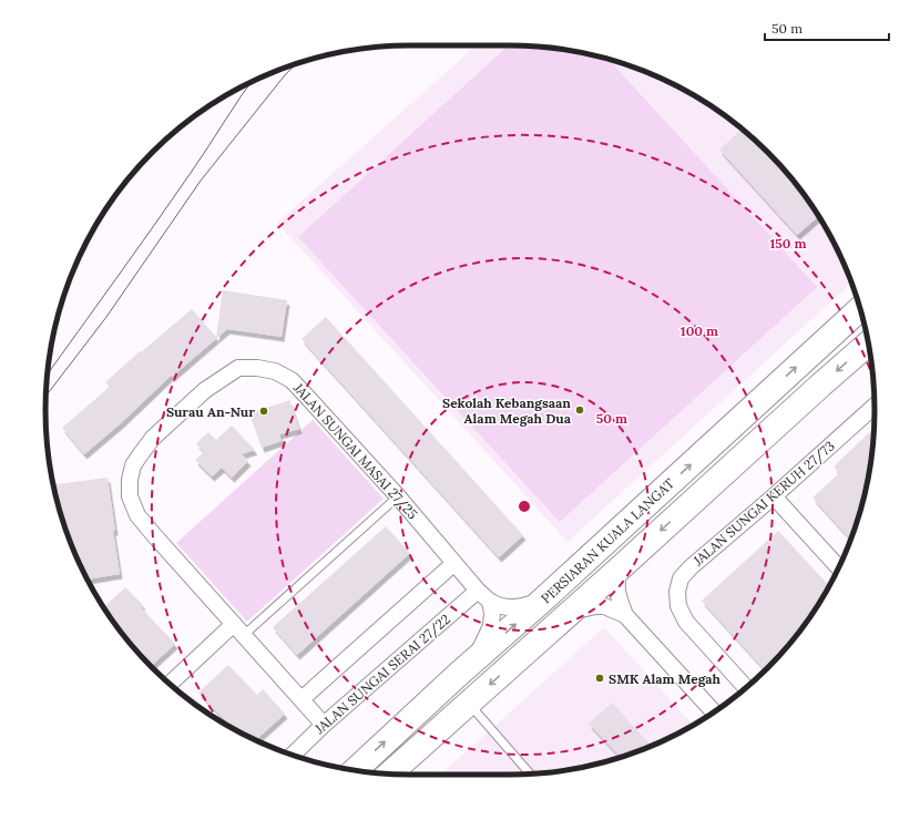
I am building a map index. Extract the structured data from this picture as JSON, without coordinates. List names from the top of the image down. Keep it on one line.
{"streets":{"main road":["PERSIARAN KUALA LANGAT"],"street":["JALAN SUNGAI MASAI 27/25","JALAN SUNGAI KERUH 27/73","JALAN SUNGAI SERAI 27/22"]},"crossings":[["JALAN SUNGAI MASAI 27/25","PERSIARAN KUALA LANGAT"],["JALAN SUNGAI MASAI 27/25","JALAN SUNGAI SERAI 27/22"]],"places":["Sekolah Kebangsaan Alam Megah Dua","Surau An-Nur","SMK Alam Megah"],"scale_bar":"50 m","rings":["150 m","100 m","50 m"]}
